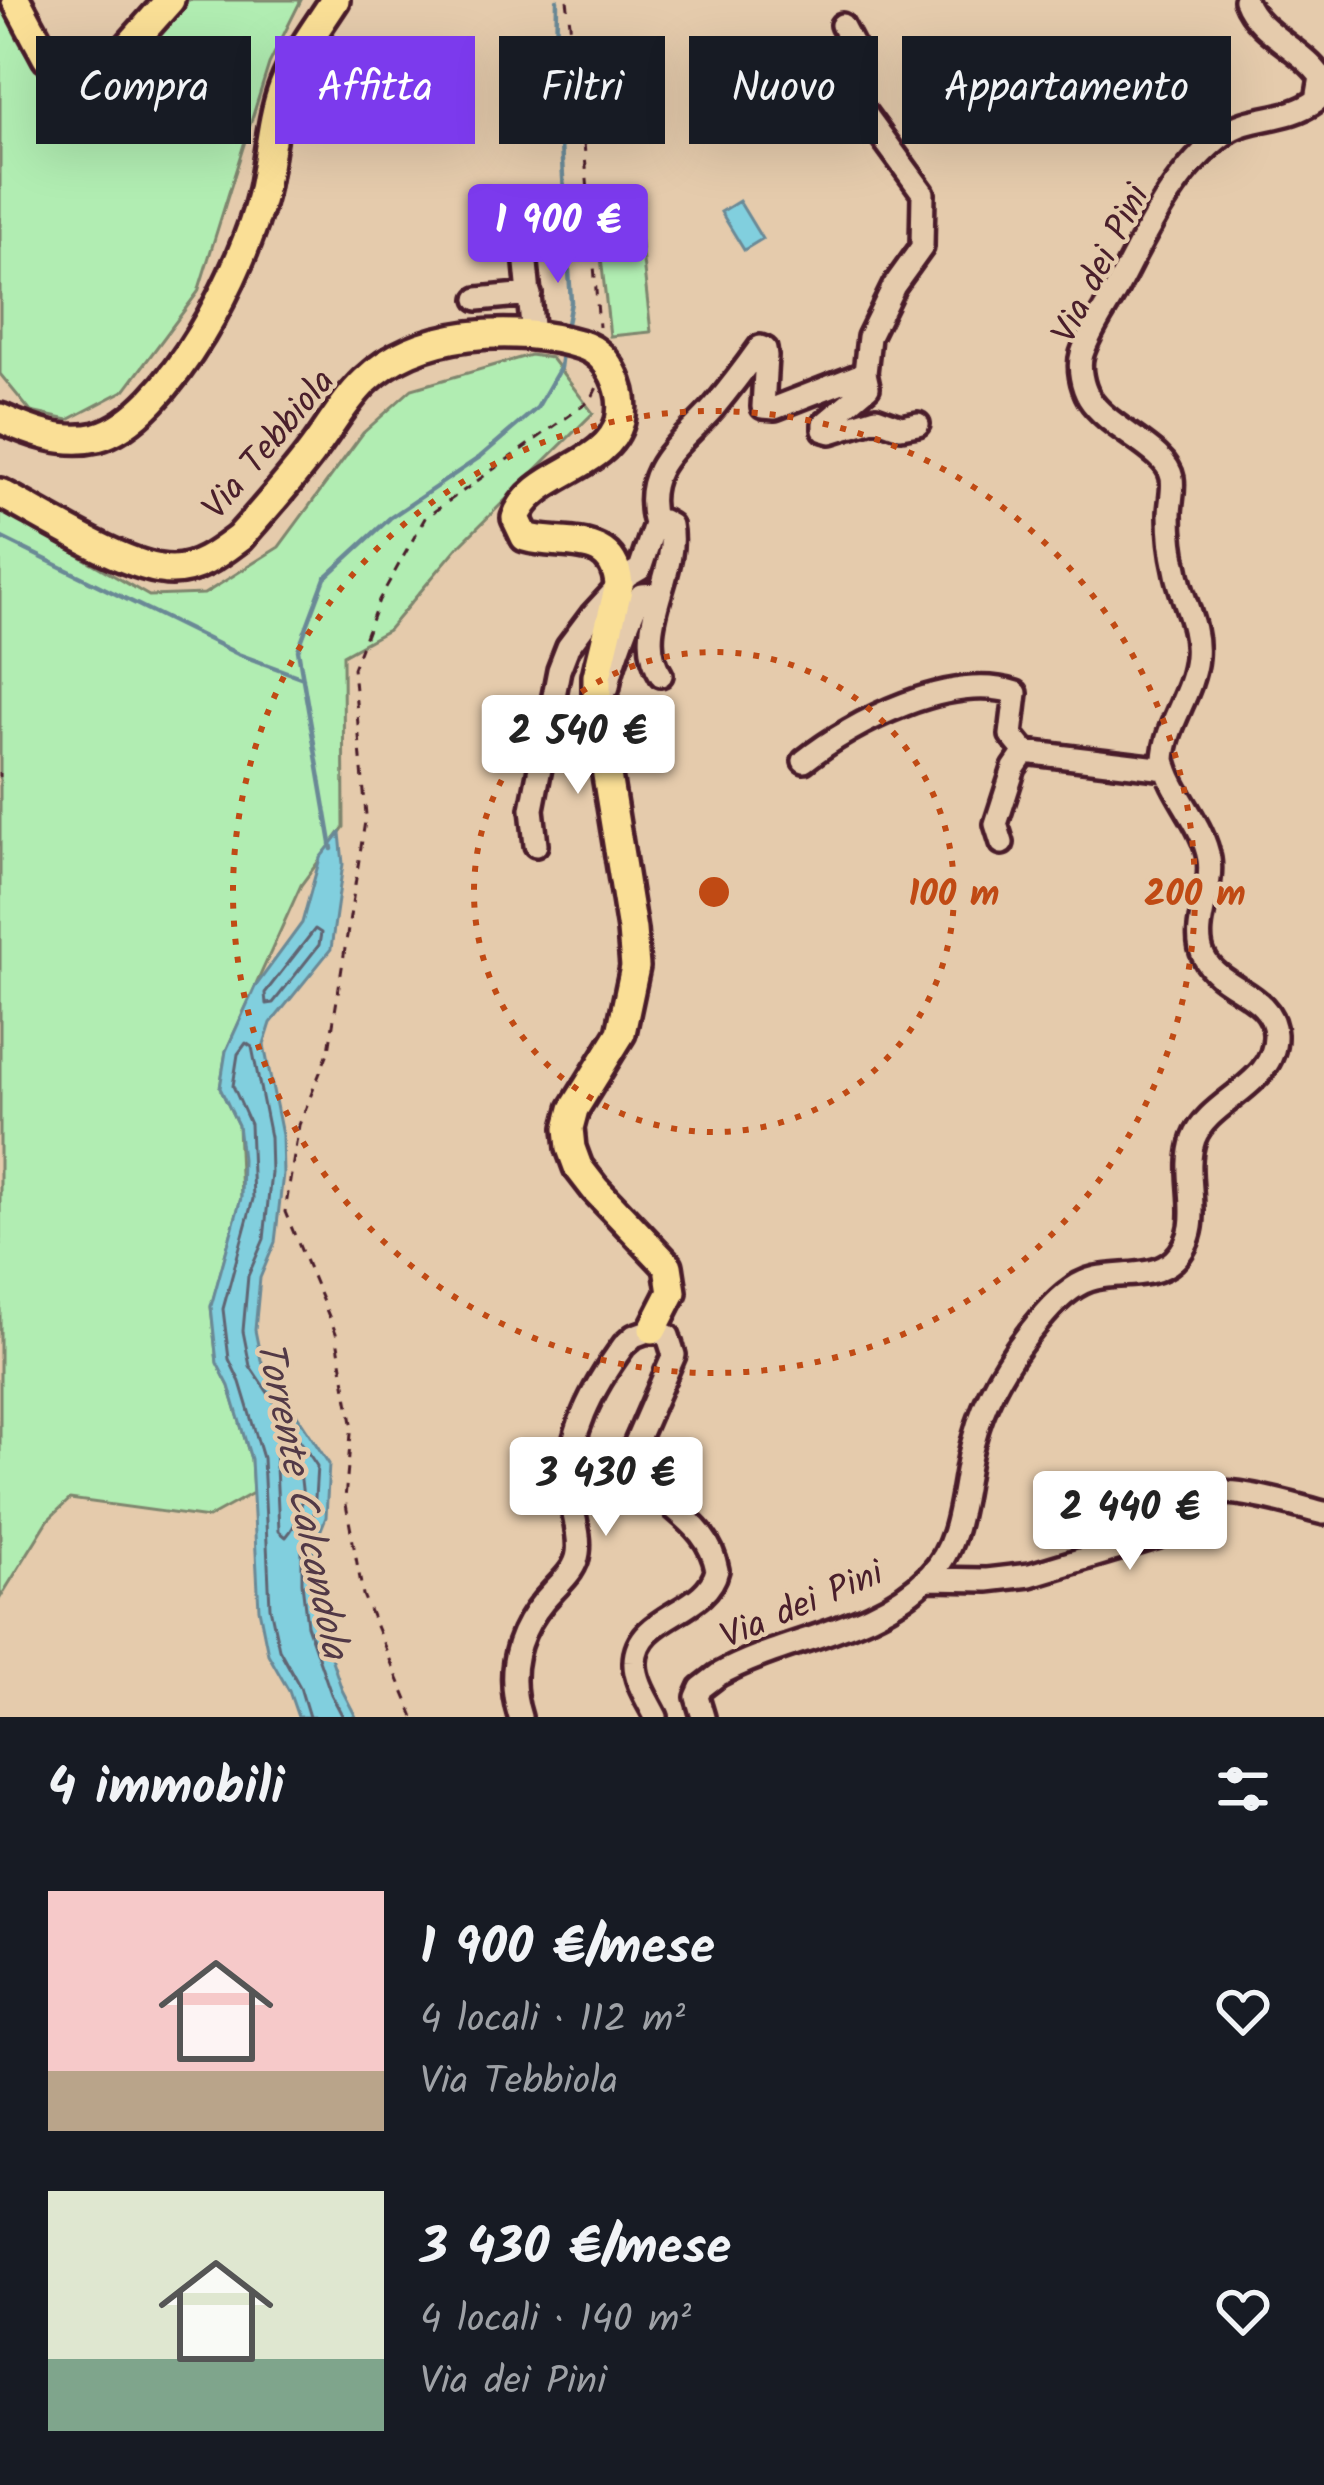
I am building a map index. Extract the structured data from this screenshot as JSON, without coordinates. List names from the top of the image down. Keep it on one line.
{"streets":{"main road":["Via Tebbiola"],"street":["Via dei Pini"]},"water":["Torrente Calcandola"],"page":{"chip":["Compra","Affitta","Filtri","Nuovo","Appartamento"],"price":["1 900 €","2 540 €","3 430 €","2 440 €"],"heading":"4 immobili","list":[{"name":"1 900 €/mese","note":"4 locali · 112 m² · Via Tebbiola"},{"name":"3 430 €/mese","note":"4 locali · 140 m² · Via dei Pini"}]},"rings":["100 m","200 m"]}
